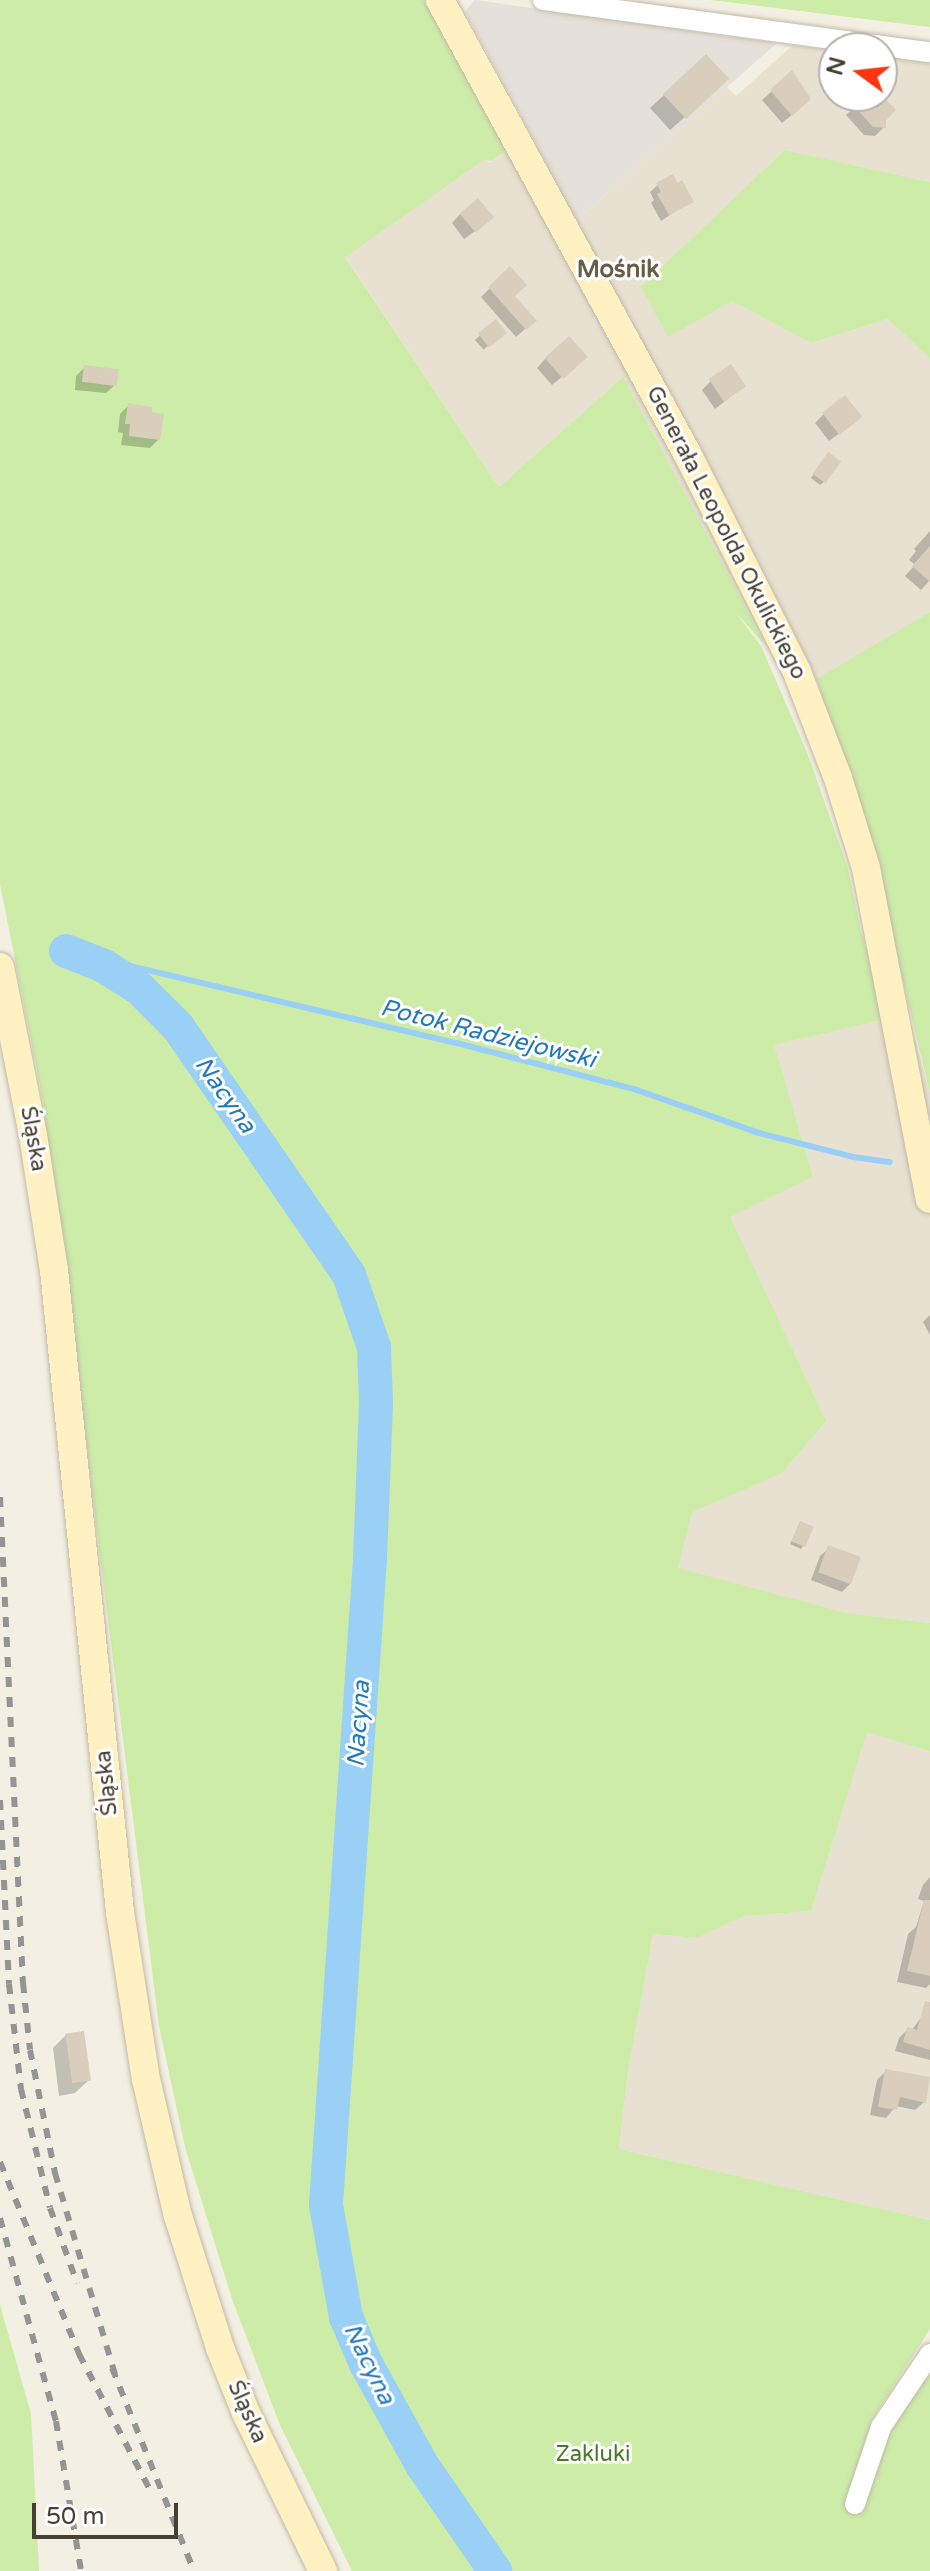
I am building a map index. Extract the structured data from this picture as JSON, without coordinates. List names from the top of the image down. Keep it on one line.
{"streets":{"street":["Generała Leopolda Okulickiego","Śląska"]},"districts":["Mośnik"],"water":["Potok Radziejowski","Nacyna"],"parks":["Zakluki"],"scale_bar":"50 m","north":"left"}
